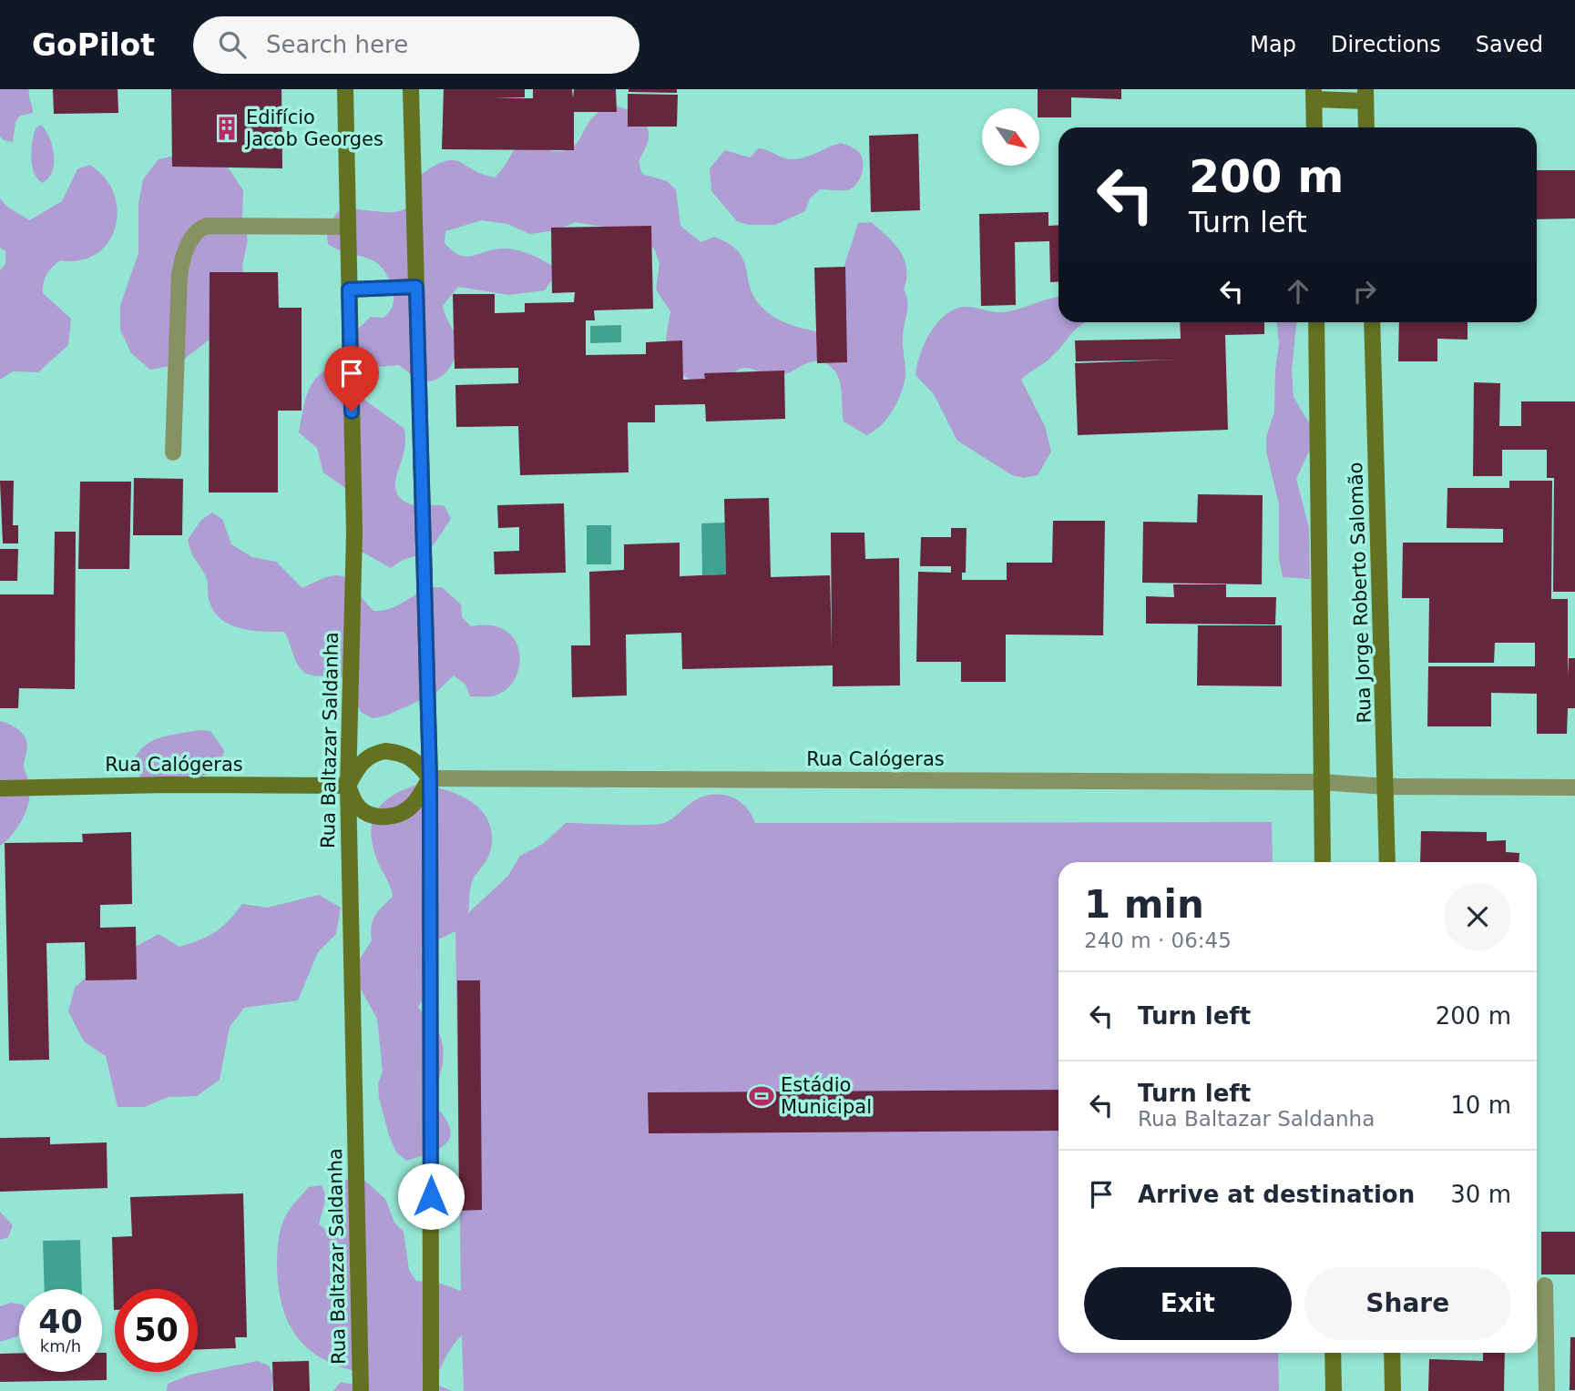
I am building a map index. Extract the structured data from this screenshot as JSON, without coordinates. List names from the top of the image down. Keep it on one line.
{"streets":{"main road":["Rua Jorge Roberto Salomão","Rua Baltazar Saldanha","Rua Calógeras"]},"crossings":[["Rua Jorge Roberto Salomão","Rua Calógeras"],["Rua Baltazar Saldanha","Rua Calógeras"]],"places":{"building":["Edifício Jacob Georges"],"sports":["Estádio Municipal"]},"north":"bottom right","page":{"header":"GoPilot","search":"Search here","nav":["Map","Directions","Saved"],"turn":["200 m","Turn left"],"heading":["1 min","240 m · 06:45"],"list":[{"name":"Turn left","value":"200 m"},{"name":"Turn left","note":"Rua Baltazar Saldanha","value":"10 m"},{"name":"Arrive at destination","value":"30 m"}],"buttons":["Exit","Share"],"speed":"40 km/h","limit":"50"}}
